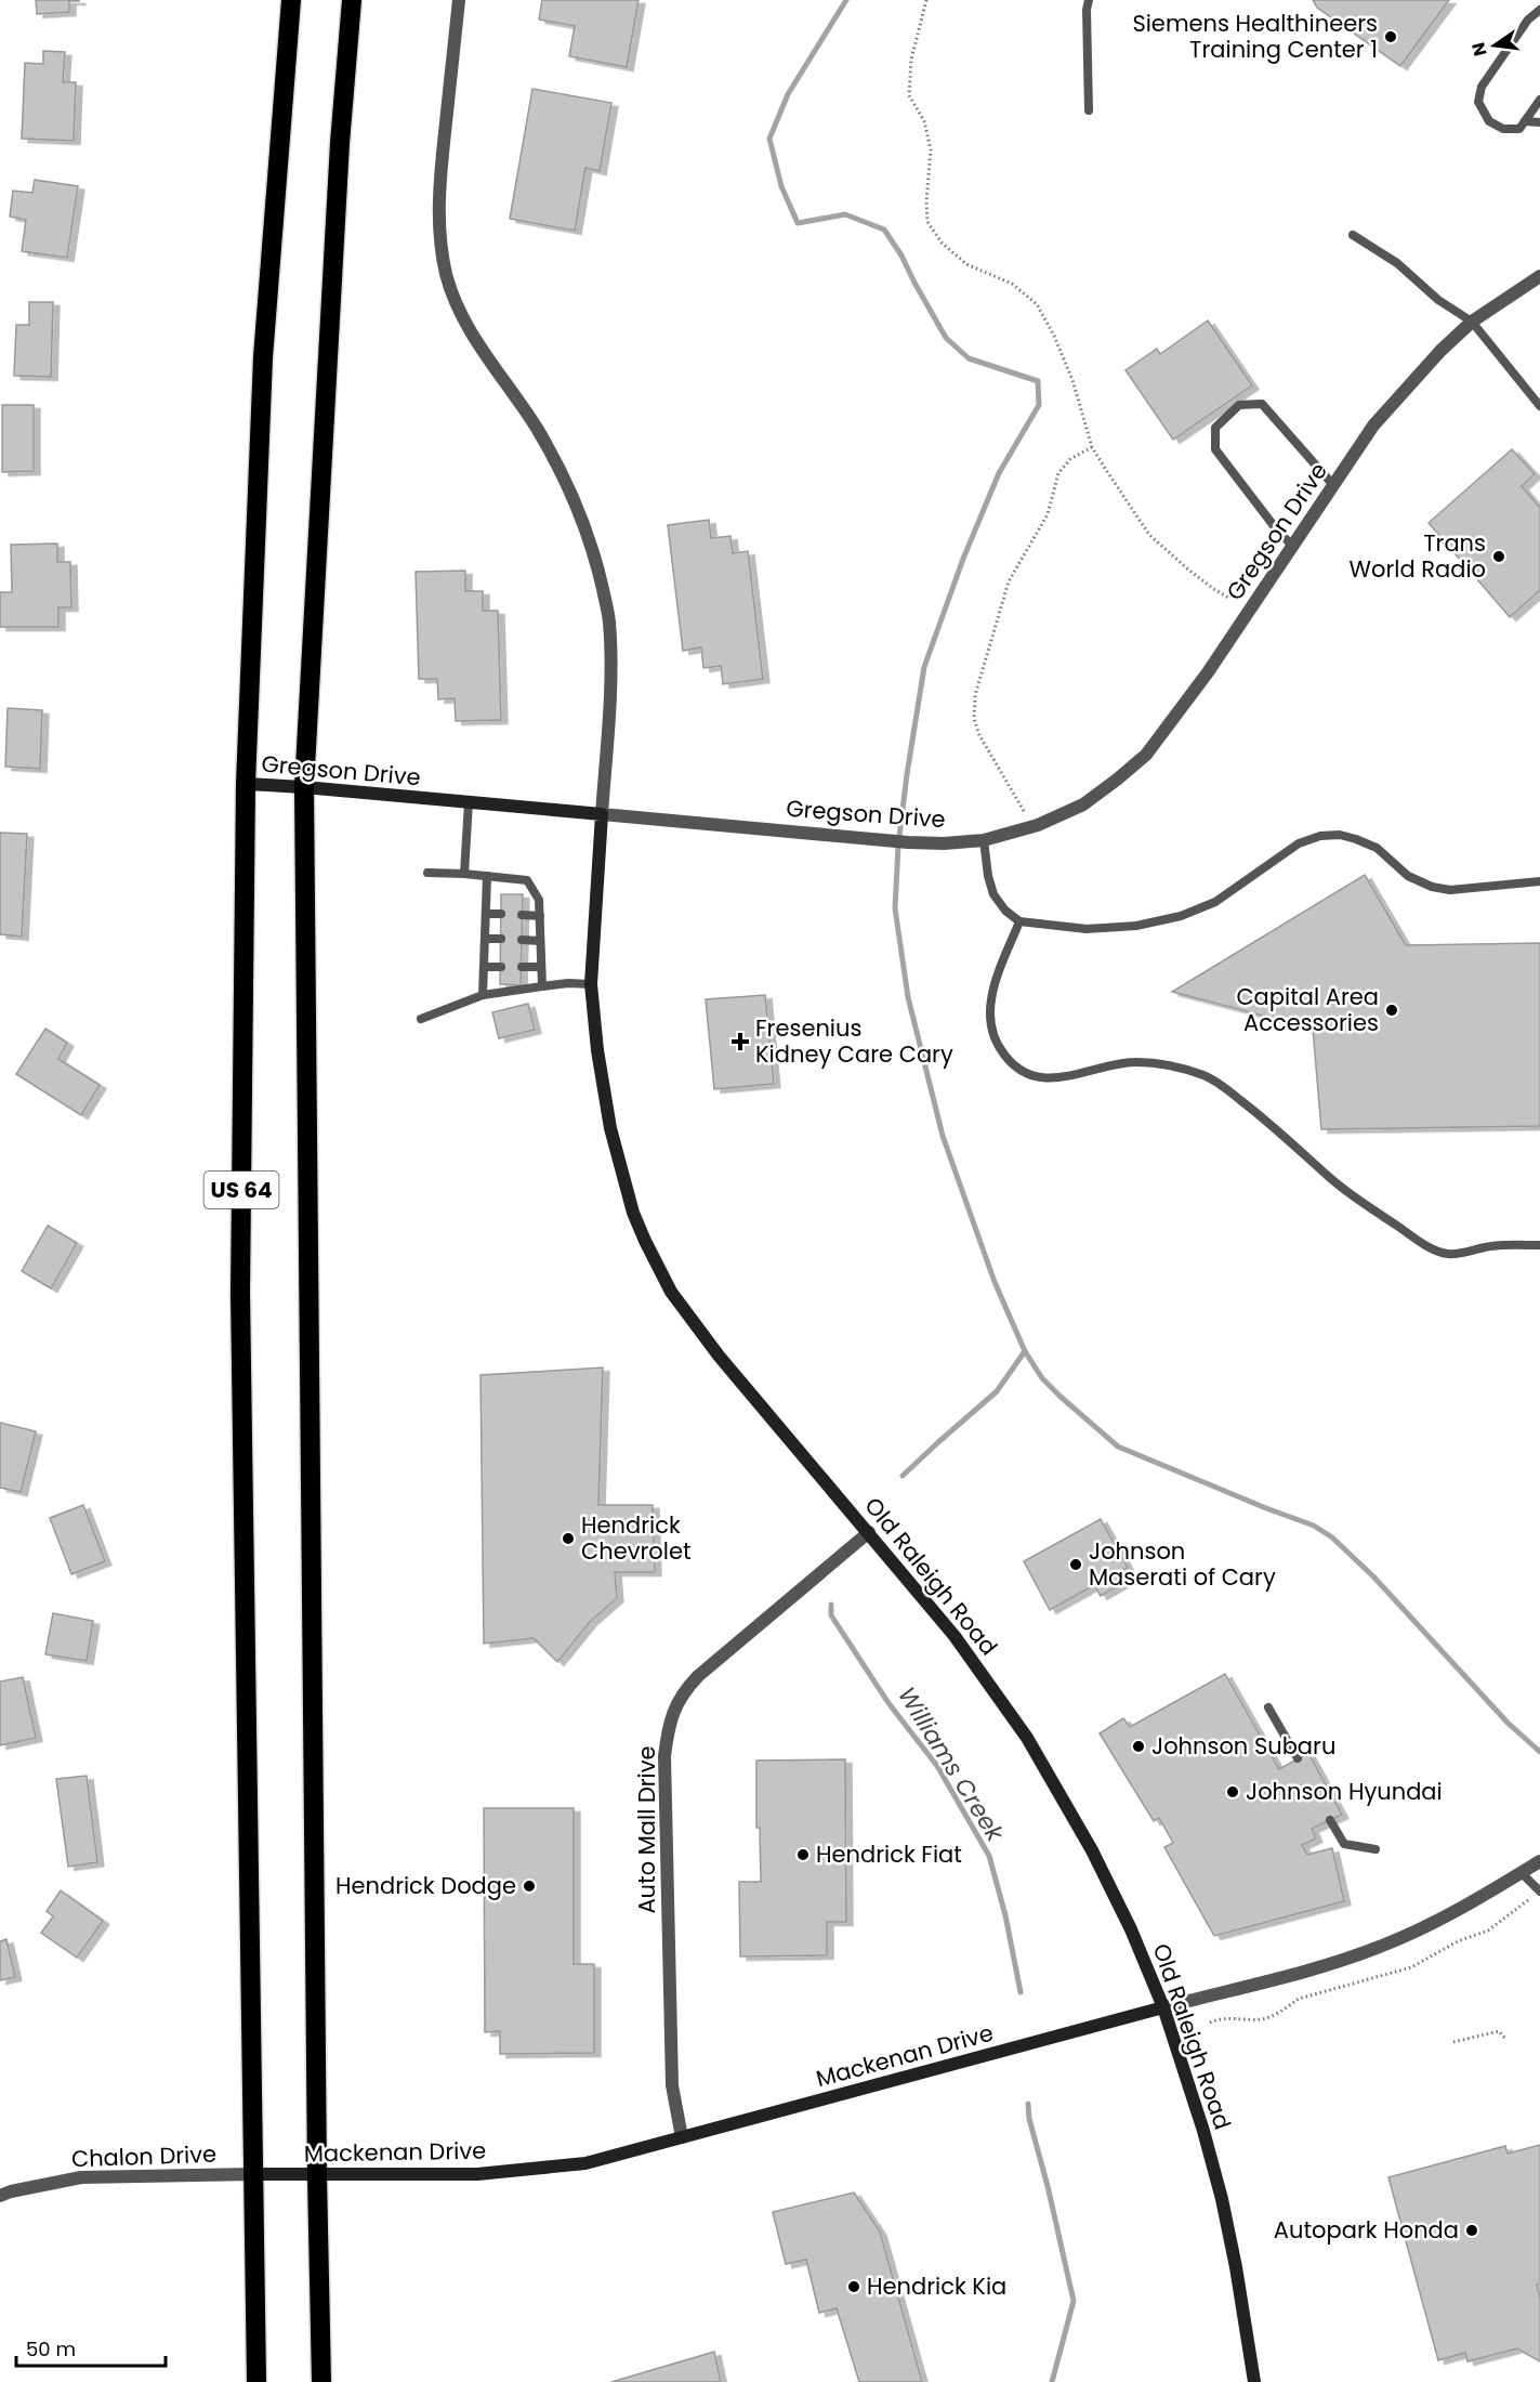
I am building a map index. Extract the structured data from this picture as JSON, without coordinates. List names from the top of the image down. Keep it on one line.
{"streets":{"highway":["US 64"],"street":["Gregson Drive","Old Raleigh Road","Auto Mall Drive","Mackenan Drive","Chalon Drive"]},"crossings":[["Gregson Drive","US 64"],["Gregson Drive","Old Raleigh Road"],["US 64","Mackenan Drive"],["US 64","Chalon Drive"],["Old Raleigh Road","Auto Mall Drive"],["Old Raleigh Road","Mackenan Drive"],["Auto Mall Drive","Mackenan Drive"],["Mackenan Drive","Chalon Drive"]],"water":["Williams Creek"],"places":{"other":["Siemens Healthineers Training Center 1","Trans World Radio","Capital Area Accessories","Hendrick Chevrolet","Johnson Maserati of Cary","Johnson Subaru","Johnson Hyundai","Hendrick Fiat","Hendrick Dodge","Autopark Honda","Hendrick Kia"],"health":["Fresenius Kidney Care Cary"]},"scale_bar":"50 m","north":"left"}
